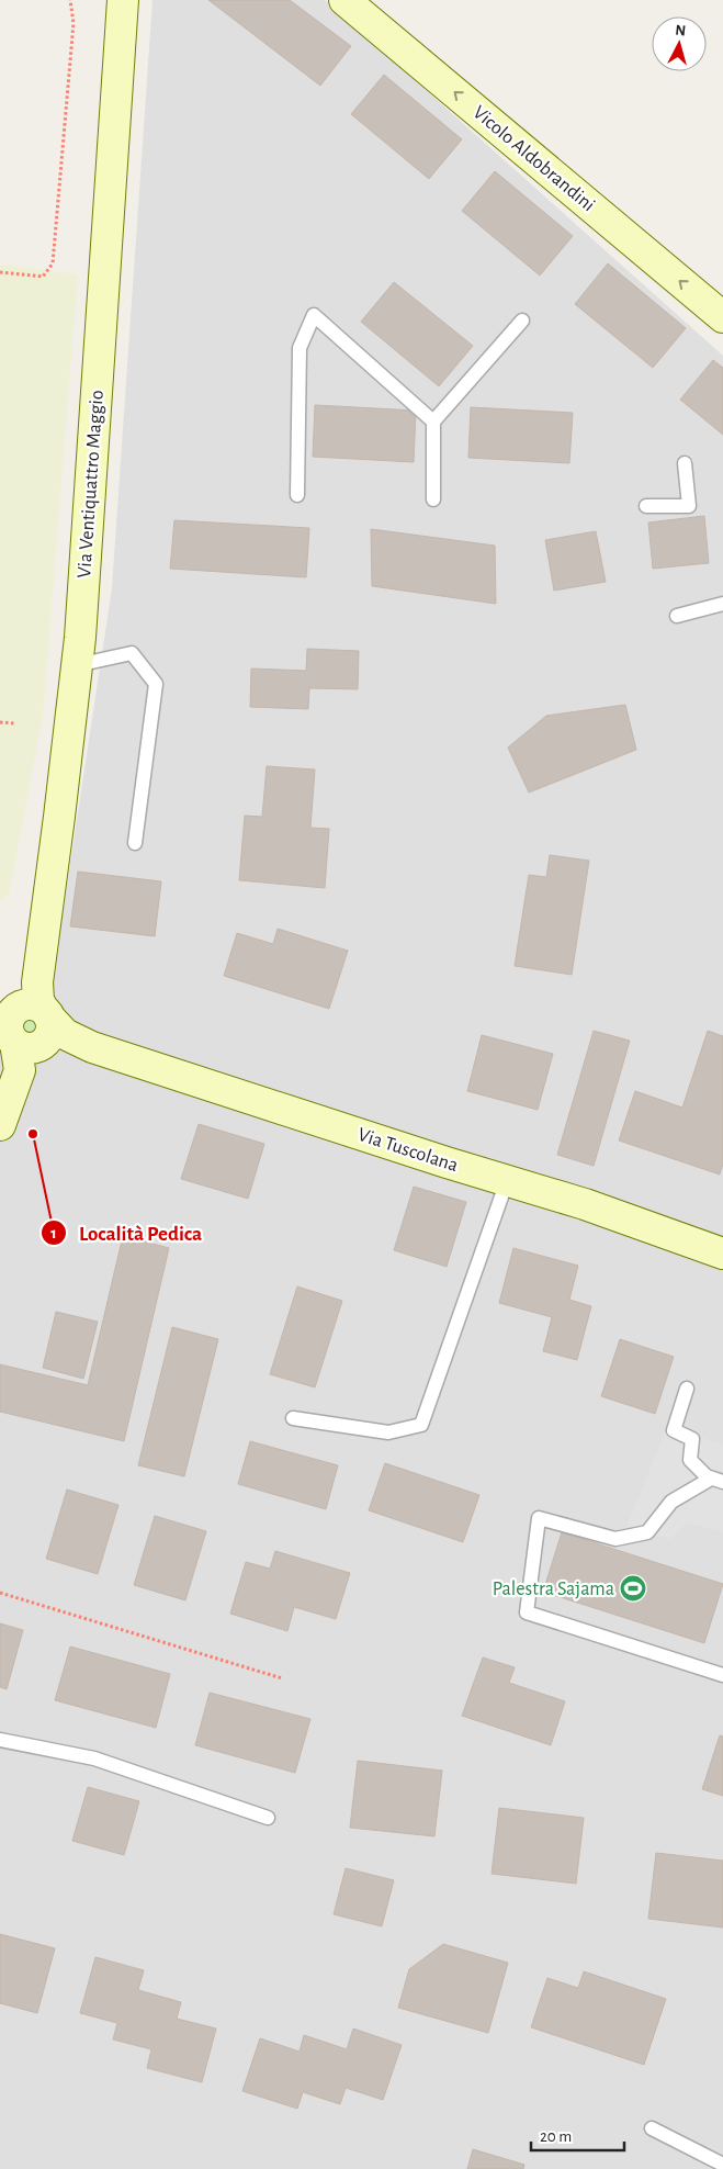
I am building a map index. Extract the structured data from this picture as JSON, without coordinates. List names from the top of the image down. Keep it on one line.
{"streets":{"main road":["Vicolo Aldobrandini","Via Ventiquattro Maggio","Via Tuscolana"]},"crossings":[["Via Ventiquattro Maggio","Via Tuscolana"]],"one_way":["Vicolo Aldobrandini"],"places":{"other":["Località Pedica"],"sports":["Palestra Sajama"]},"scale_bar":"20 m","north":"top"}
